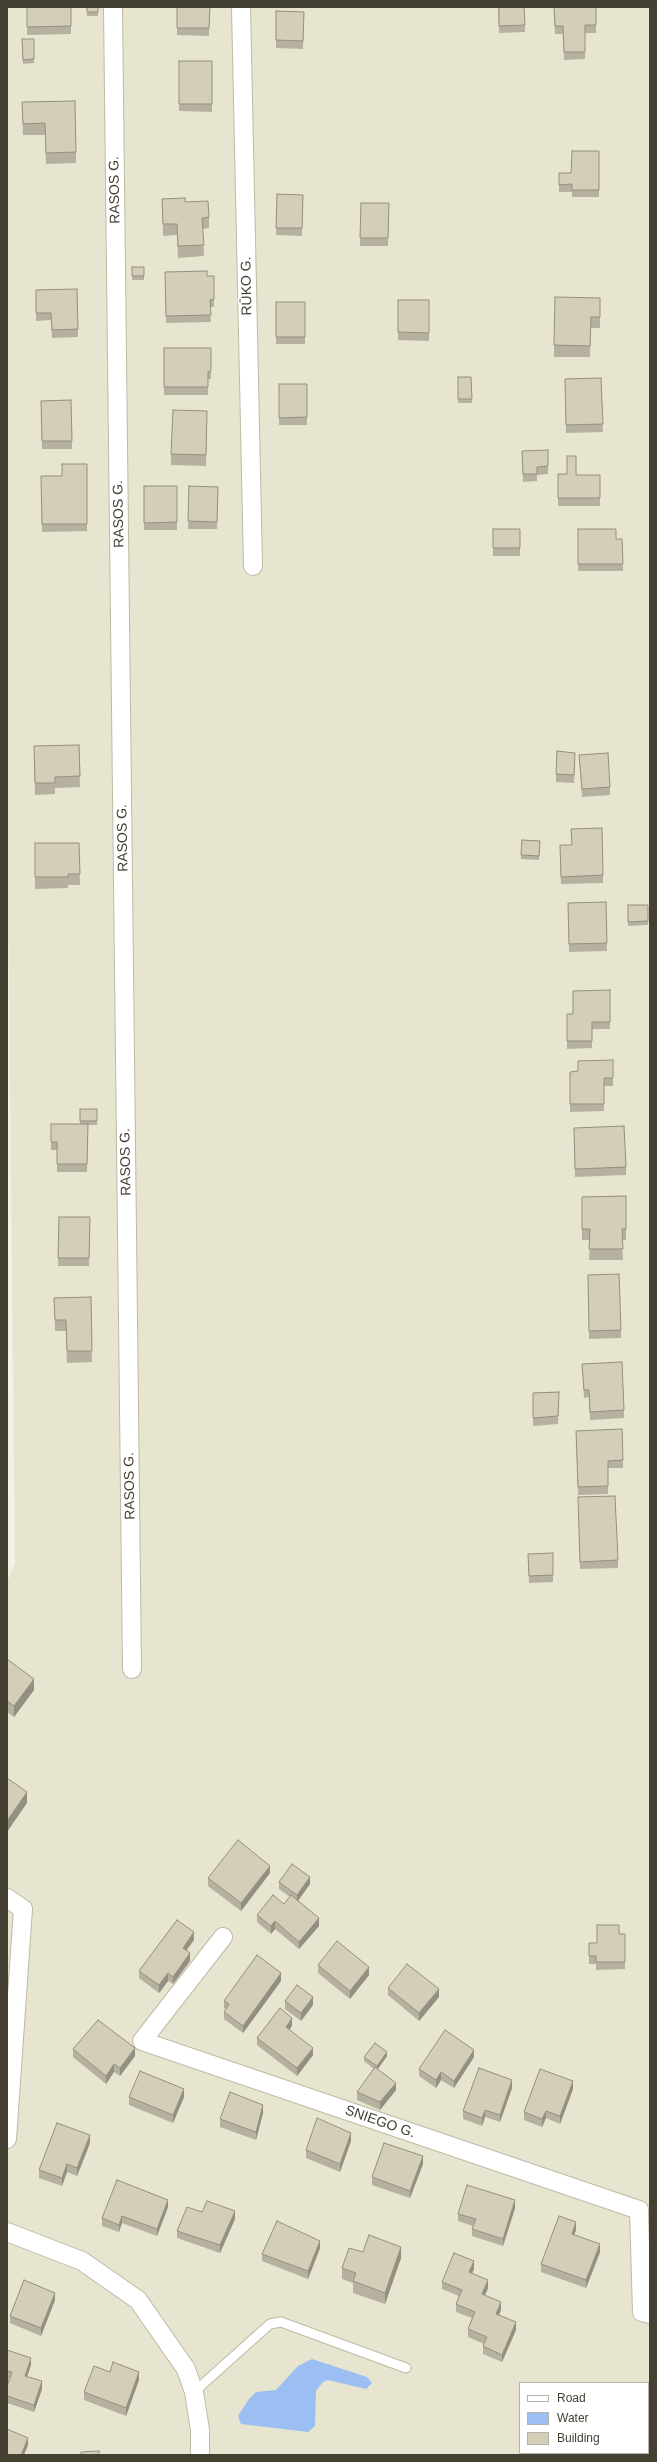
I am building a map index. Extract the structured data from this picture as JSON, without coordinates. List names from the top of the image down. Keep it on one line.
{"streets":{"street":["RASOS G.","RŪKO G.","SNIEGO G."]},"legend":["Road","Water","Building"]}
